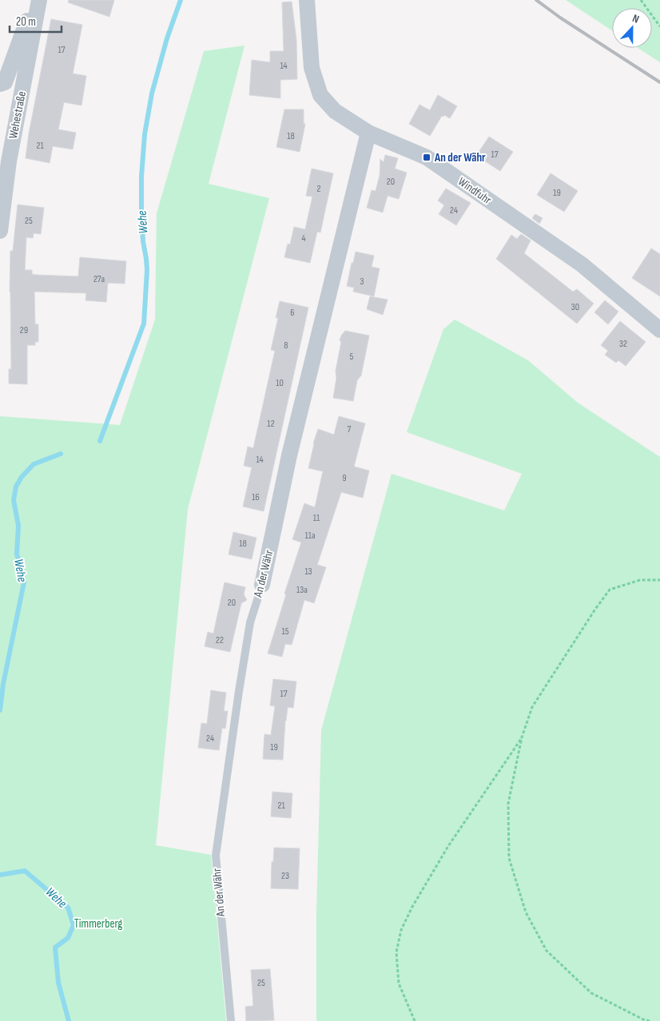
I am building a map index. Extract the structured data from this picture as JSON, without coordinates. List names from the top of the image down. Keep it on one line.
{"streets":{"street":["Wehestraße","Windfuhr","An der Währ"]},"crossings":[["Windfuhr","An der Währ"]],"water":["Wehe"],"parks":["Timmerberg"],"places":{"transit":["An der Währ"]},"house_numbers":["17","14","18","21","17","20","2","19","24","25","4","27a","3","30","6","29","32","8","5","10","12","7","14","9","16","11","11a","18","13","13a","20","15","22","17","24","19","21","23","25"],"scale_bar":"20 m","north":"top"}
